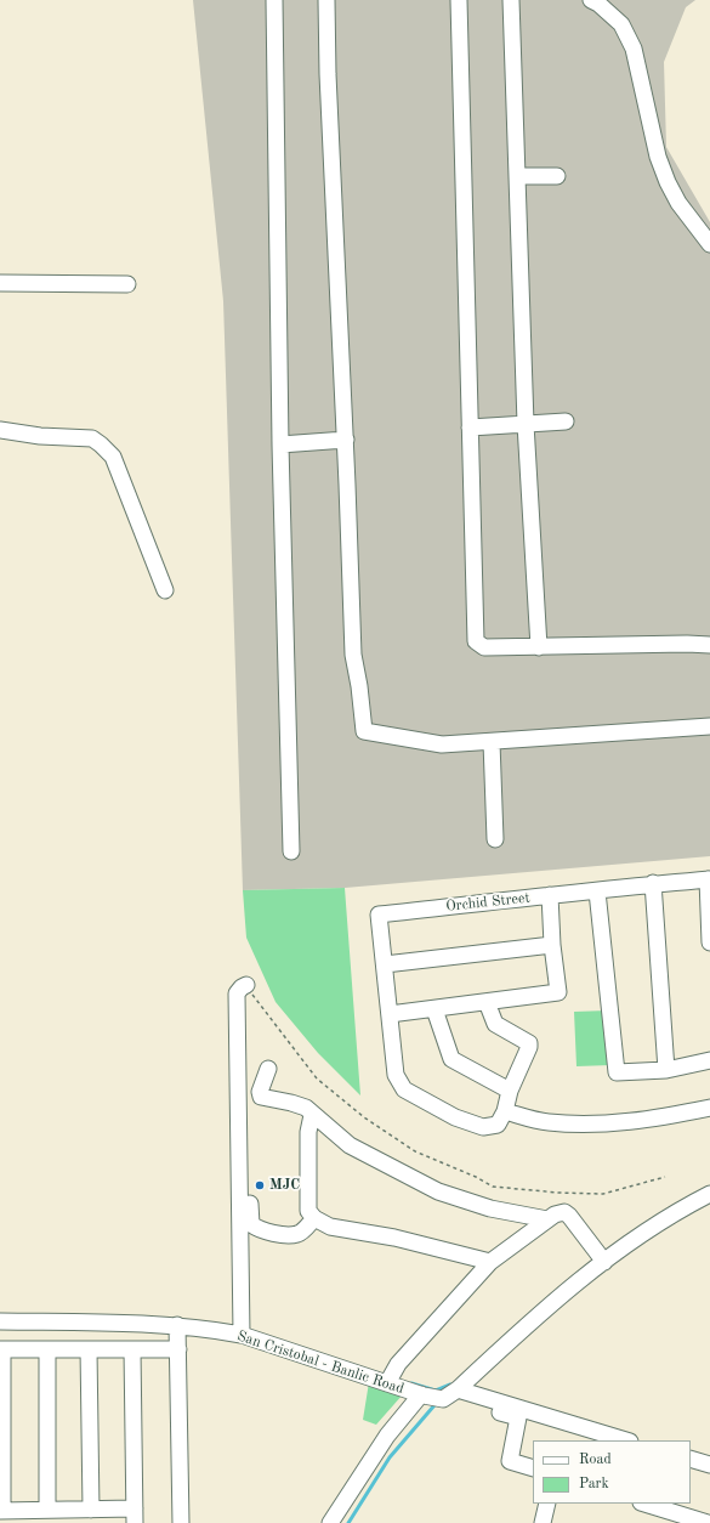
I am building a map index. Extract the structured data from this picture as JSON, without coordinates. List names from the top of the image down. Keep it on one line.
{"streets":{"street":["Orchid Street","San Cristobal - Banlic Road"]},"places":["MJC"],"legend":["Road","Park"]}
